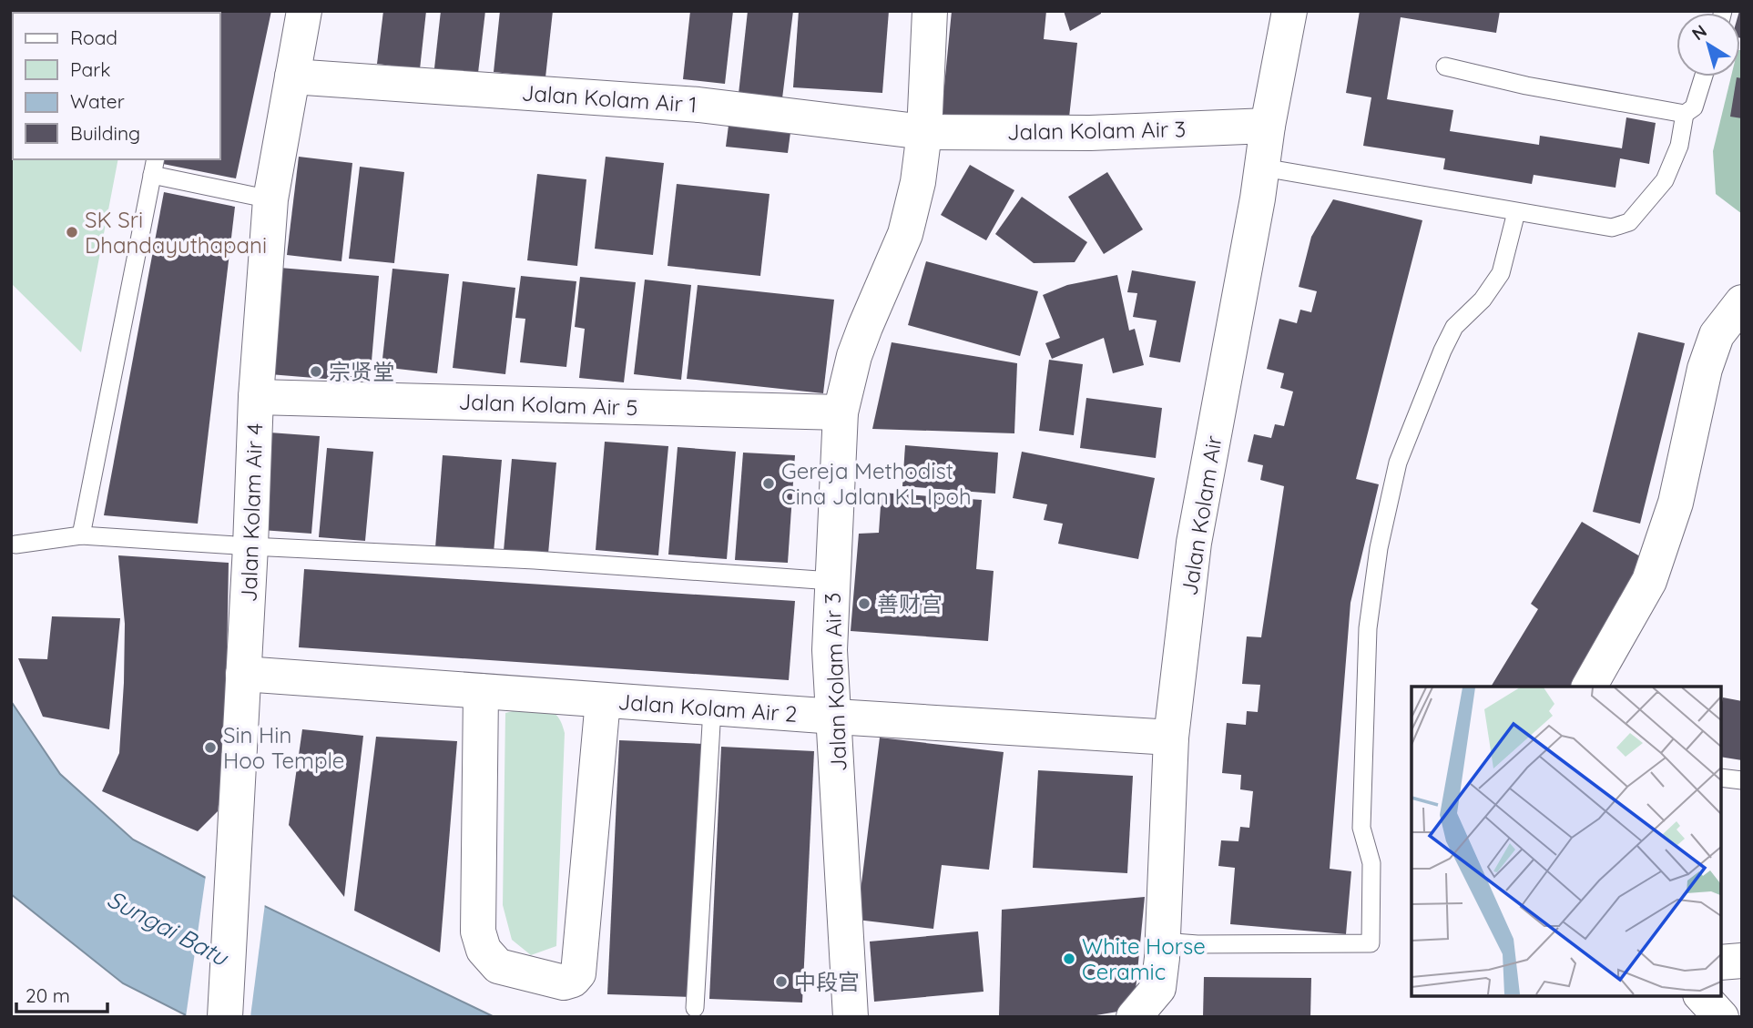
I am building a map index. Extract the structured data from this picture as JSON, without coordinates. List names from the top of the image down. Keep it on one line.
{"streets":{"street":["Jalan Kolam Air 1","Jalan Kolam Air 3","Jalan Kolam Air 5","Jalan Kolam Air 4","Jalan Kolam Air","Jalan Kolam Air 2"]},"crossings":[["Jalan Kolam Air 1","Jalan Kolam Air 3"],["Jalan Kolam Air 1","Jalan Kolam Air 4"],["Jalan Kolam Air 3","Jalan Kolam Air 5"],["Jalan Kolam Air 3","Jalan Kolam Air"],["Jalan Kolam Air 3","Jalan Kolam Air 2"],["Jalan Kolam Air 5","Jalan Kolam Air 4"],["Jalan Kolam Air 4","Jalan Kolam Air 2"],["Jalan Kolam Air","Jalan Kolam Air 2"]],"water":["Sungai Batu"],"places":["SK Sri Dhandayuthapani","宗贤堂","Gereja Methodist Cina Jalan KL Ipoh","善财宫","Sin Hin Hoo Temple","White Horse Ceramic","中段宫"],"legend":["Road","Park","Water","Building"],"scale_bar":"20 m","north":"top left"}
